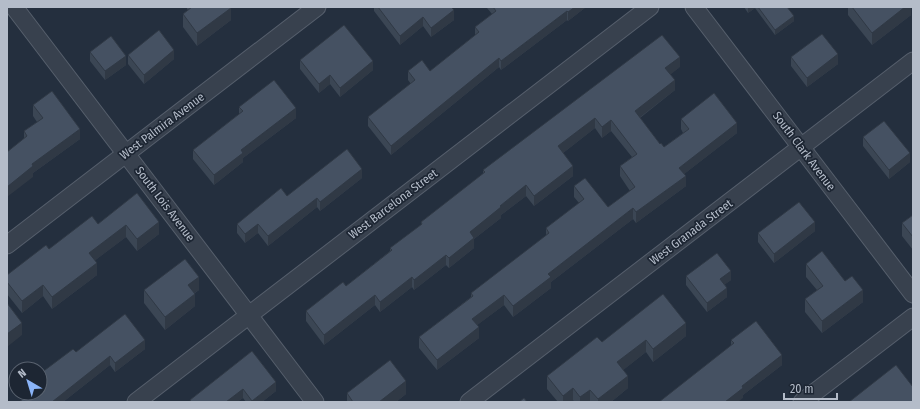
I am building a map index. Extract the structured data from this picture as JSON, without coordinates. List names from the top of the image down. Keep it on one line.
{"streets":{"street":["West Palmira Avenue","South Clark Avenue","South Lois Avenue","West Barcelona Street","West Granada Street"]},"crossings":[["West Palmira Avenue","South Lois Avenue"],["South Clark Avenue","West Granada Street"],["South Lois Avenue","West Barcelona Street"]],"scale_bar":"20 m","north":"top left"}
